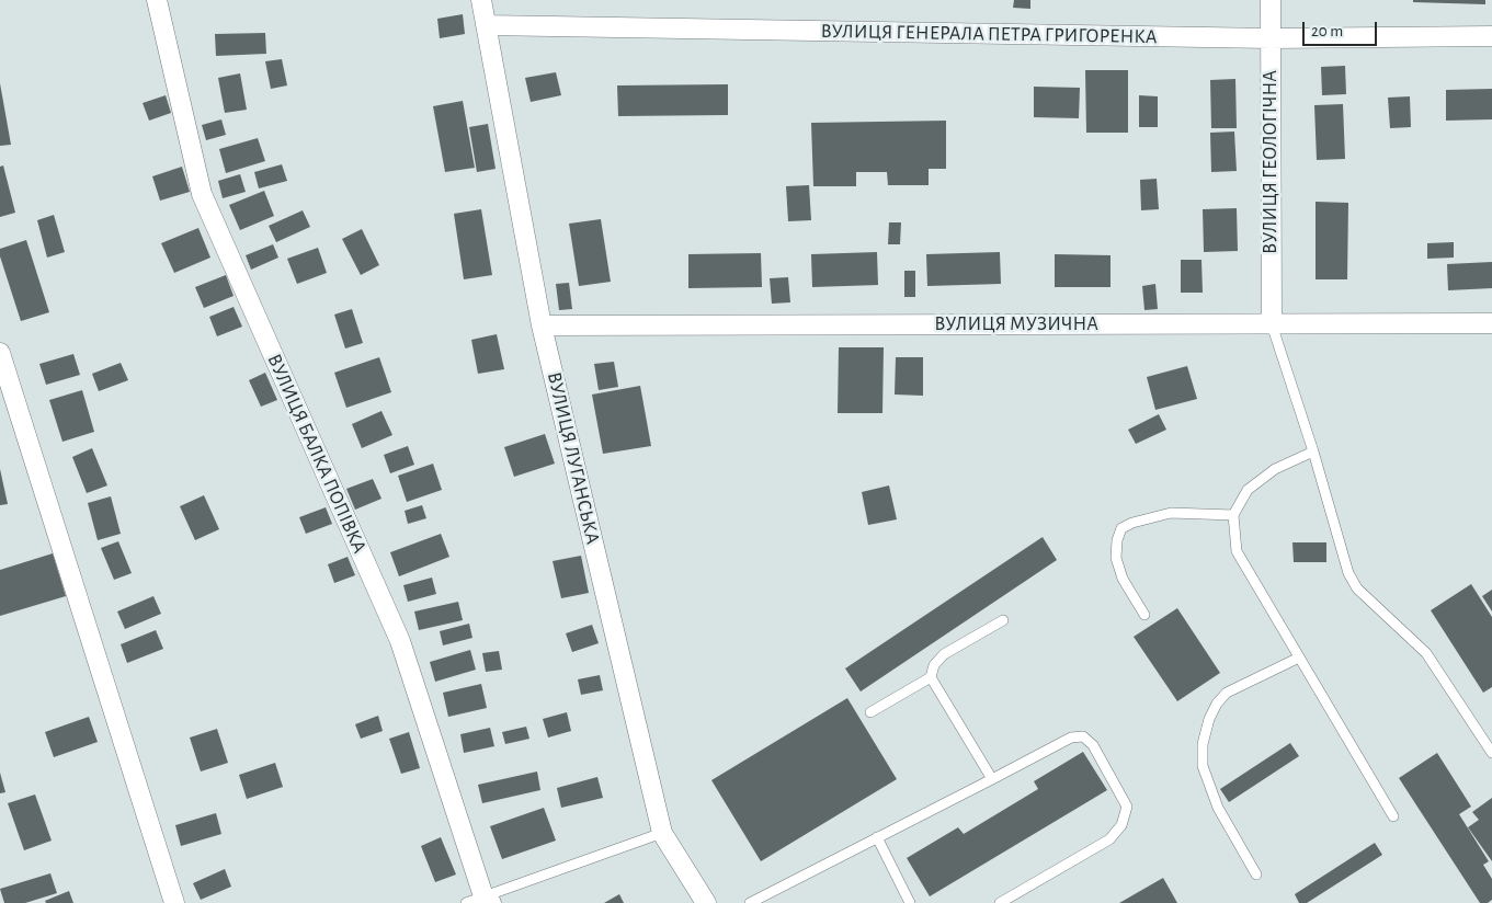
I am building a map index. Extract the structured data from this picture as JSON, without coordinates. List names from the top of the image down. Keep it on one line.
{"streets":{"street":["ВУЛИЦЯ ГЕНЕРАЛА ПЕТРА ГРИГОРЕНКА","ВУЛИЦЯ ГЕОЛОГІЧНА","ВУЛИЦЯ МУЗИЧНА","ВУЛИЦЯ БАЛКА ПОПІВКА","ВУЛИЦЯ ЛУГАНСЬКА"]},"crossings":[["ВУЛИЦЯ ГЕНЕРАЛА ПЕТРА ГРИГОРЕНКА","ВУЛИЦЯ ГЕОЛОГІЧНА"],["ВУЛИЦЯ ГЕНЕРАЛА ПЕТРА ГРИГОРЕНКА","ВУЛИЦЯ ЛУГАНСЬКА"],["ВУЛИЦЯ ГЕОЛОГІЧНА","ВУЛИЦЯ МУЗИЧНА"],["ВУЛИЦЯ МУЗИЧНА","ВУЛИЦЯ ЛУГАНСЬКА"]],"scale_bar":"20 m"}
